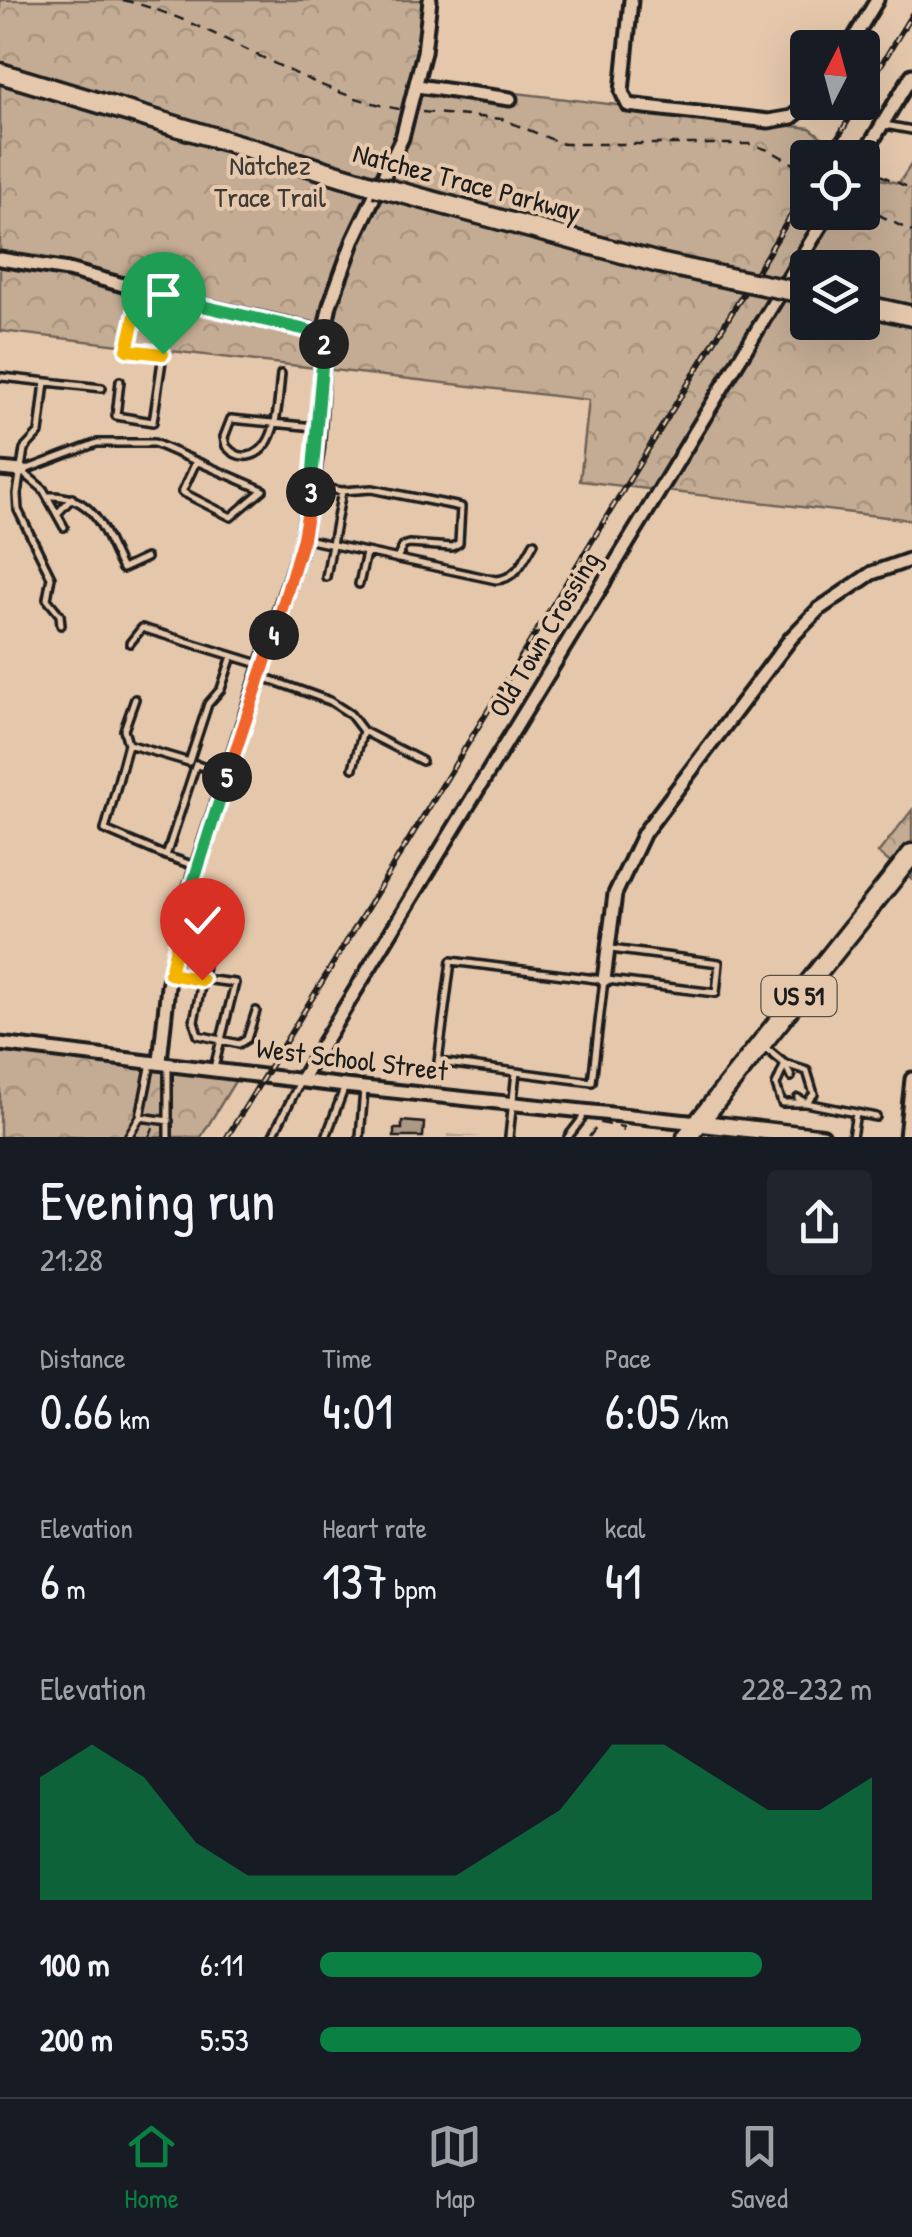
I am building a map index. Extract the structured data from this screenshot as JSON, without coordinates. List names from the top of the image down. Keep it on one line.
{"streets":{"main road":["Natchez Trace Parkway","US 51"],"street":["Old Town Crossing","West School Street"]},"crossings":[["Old Town Crossing","West School Street"],["US 51","West School Street"]],"parks":["Natchez Trace Trail"],"north":"top","page":{"pins":["2","3","4","5"],"heading":["Evening run","21:28"],"stats":[["Distance","0.66 km"],["Time","4:01"],["Pace","6:05 /km"],["Elevation","6 m"],["Heart rate","137 bpm"],["kcal","41"]],"chart":["Elevation","228–232 m"],"list":[{"name":"100 m","note":"6:11"},{"name":"200 m","note":"5:53"}],"tabs":["Home","Map","Saved"]}}
